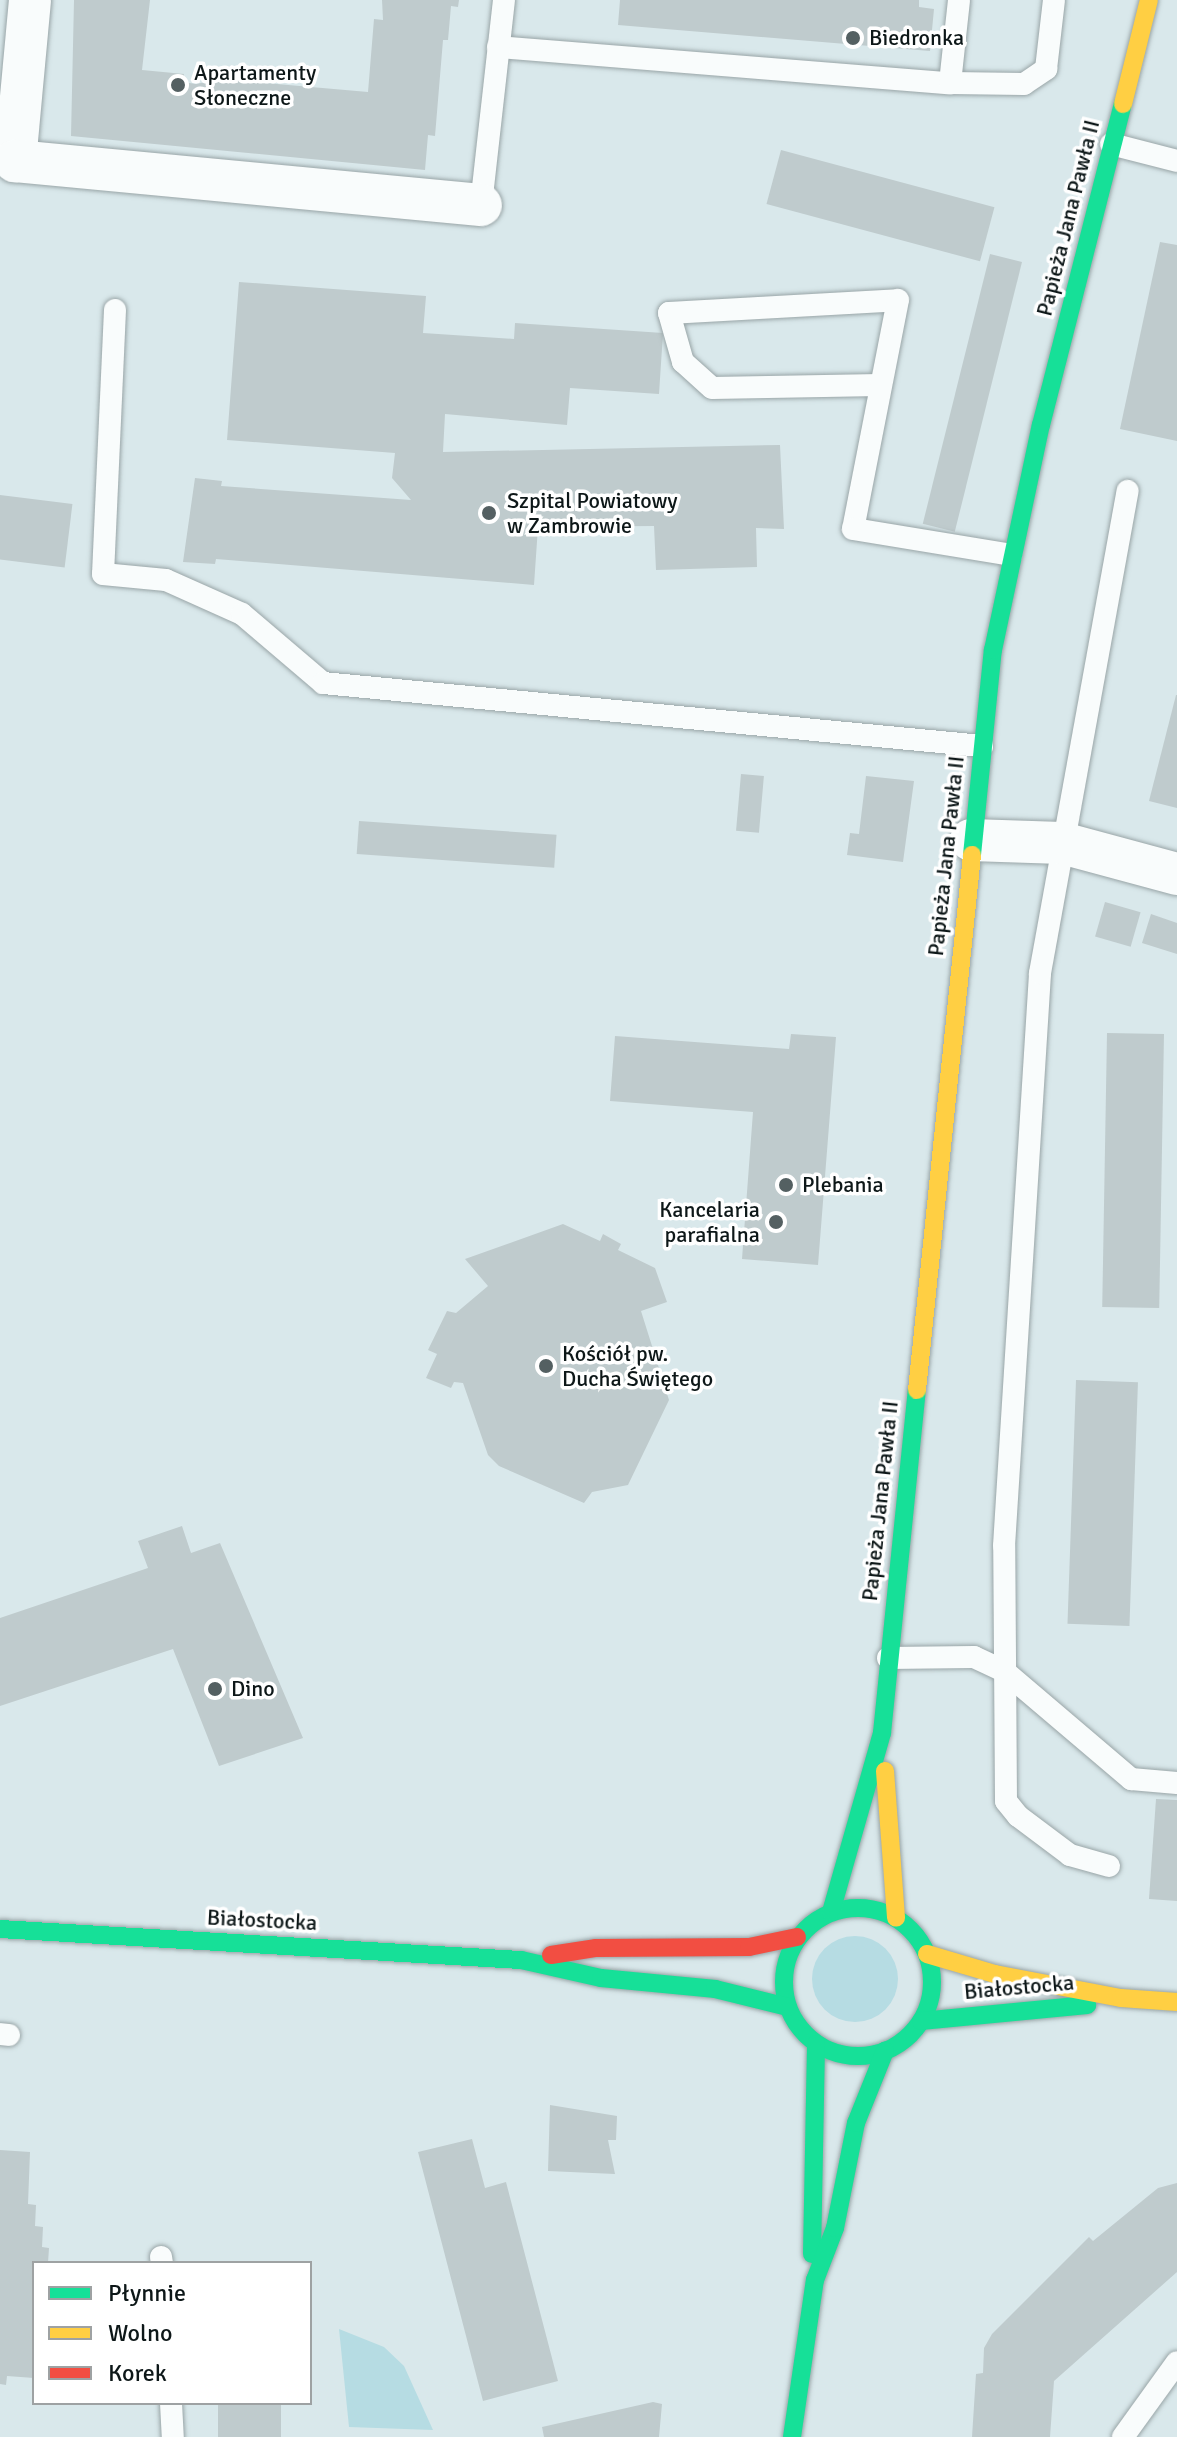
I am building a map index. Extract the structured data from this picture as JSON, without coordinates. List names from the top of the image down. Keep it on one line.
{"streets":{"street":["Papieża Jana Pawła II","Białostocka"]},"crossings":[["Papieża Jana Pawła II","Białostocka"]],"places":["Biedronka","Apartamenty Słoneczne","Szpital Powiatowy w Zambrowie","Plebania","Kancelaria parafialna","Kościół pw. Ducha Świętego","Dino"],"legend":["Płynnie","Wolno","Korek"]}
